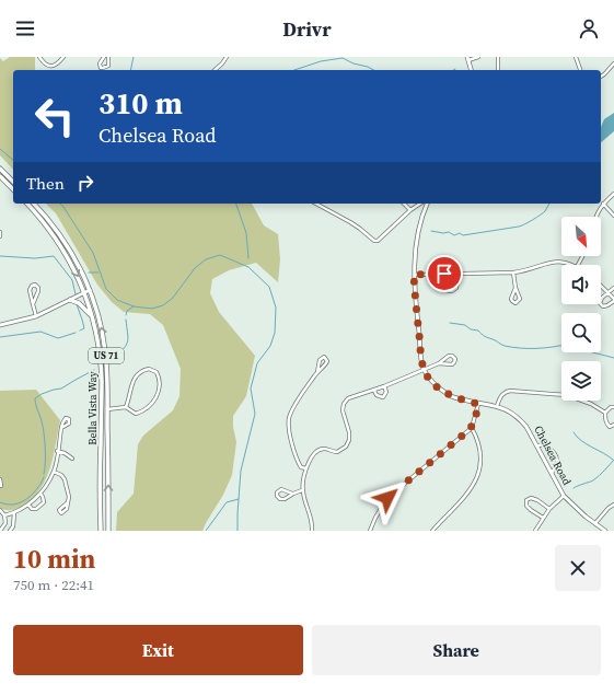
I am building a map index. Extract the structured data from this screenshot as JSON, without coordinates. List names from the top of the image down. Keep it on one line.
{"streets":{"main road":["US 71","Bella Vista Way"],"street":["Chelsea Road"]},"north":"bottom right","page":{"header":"Drivr","turn":["310 m","Chelsea Road"],"then":"Then","heading":["10 min","750 m · 22:41"],"buttons":["Exit","Share"]}}
